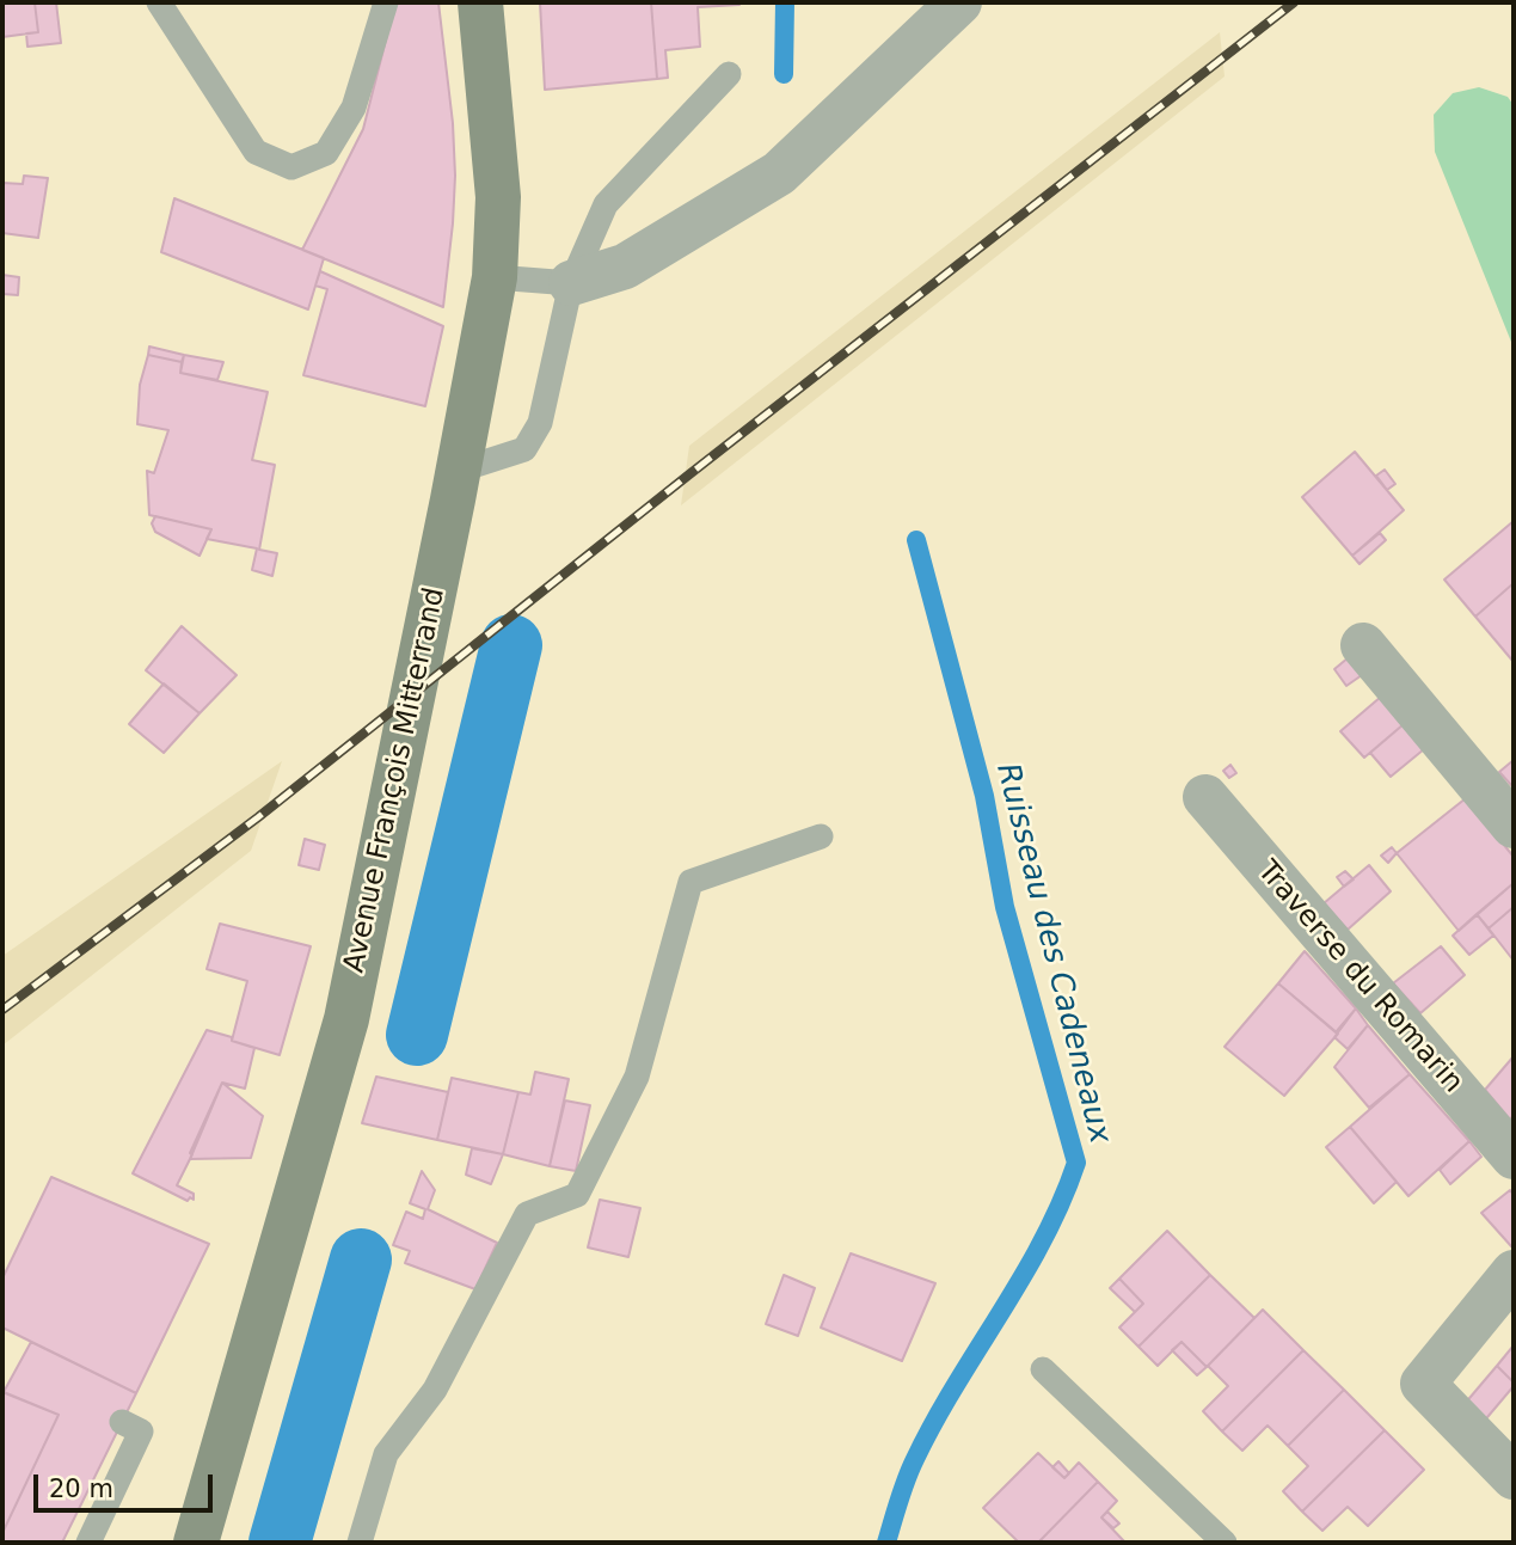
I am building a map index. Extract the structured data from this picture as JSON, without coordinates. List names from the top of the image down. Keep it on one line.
{"streets":{"main road":["Avenue François Mitterrand"],"street":["Traverse du Romarin"]},"water":["Ruisseau des Cadeneaux"],"scale_bar":"20 m"}
